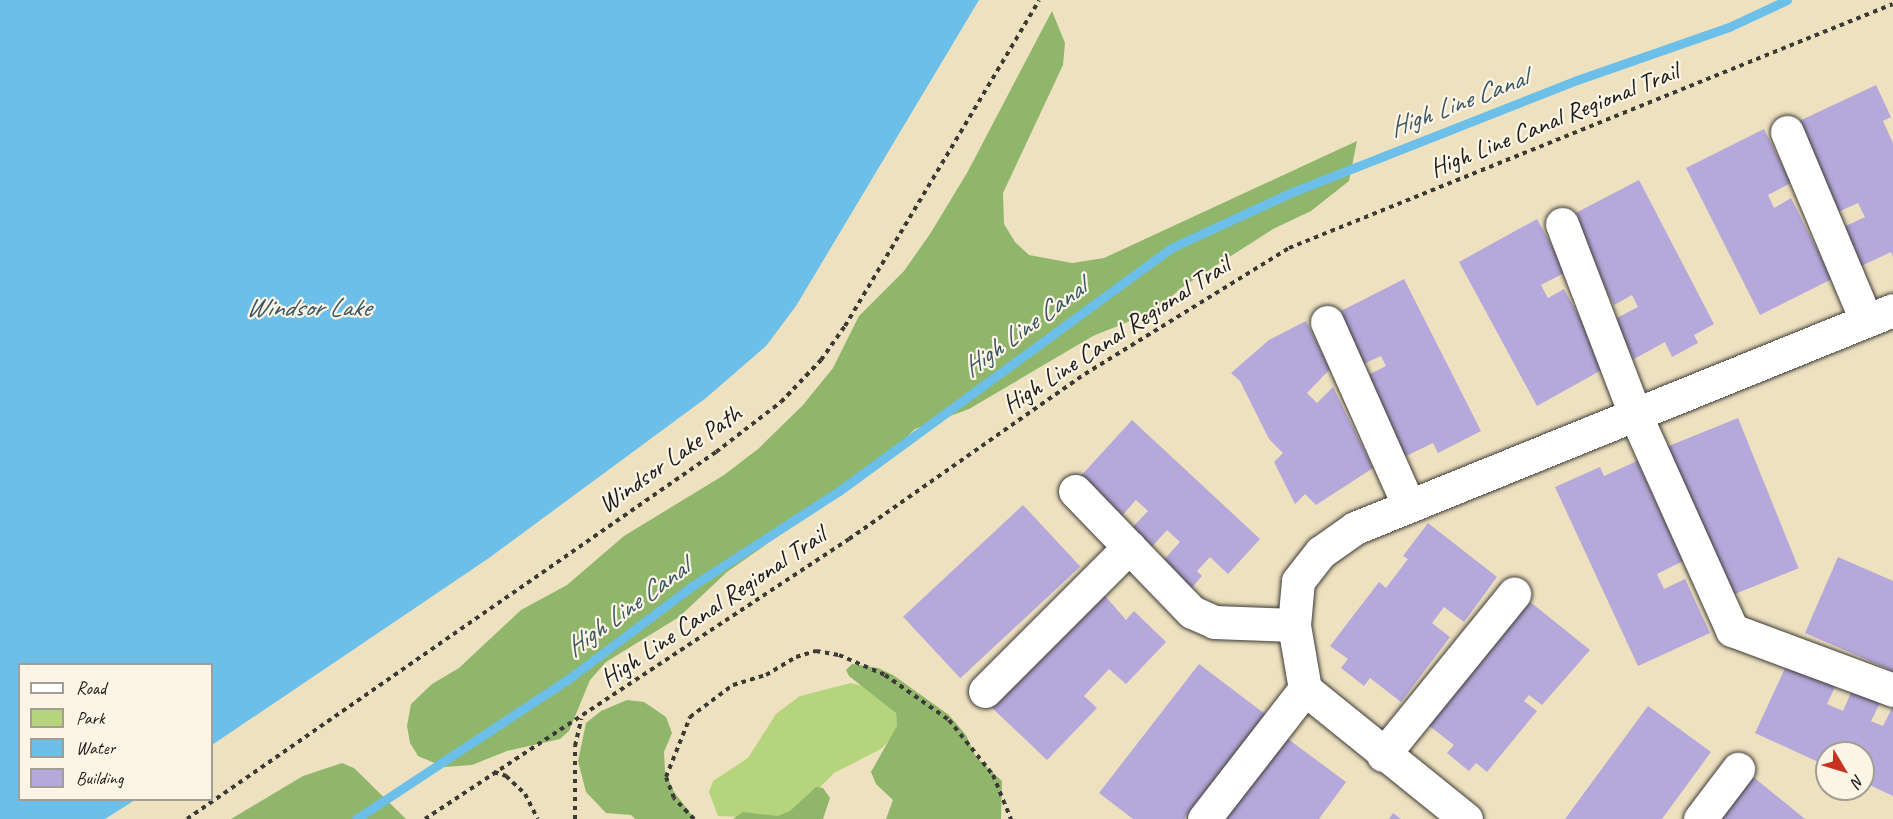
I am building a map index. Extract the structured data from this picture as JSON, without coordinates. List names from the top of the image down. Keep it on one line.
{"streets":{"path":["High Line Canal Regional Trail","Windsor Lake Path"]},"water":["High Line Canal","Windsor Lake"],"legend":["Road","Park","Water","Building"],"north":"bottom right"}
